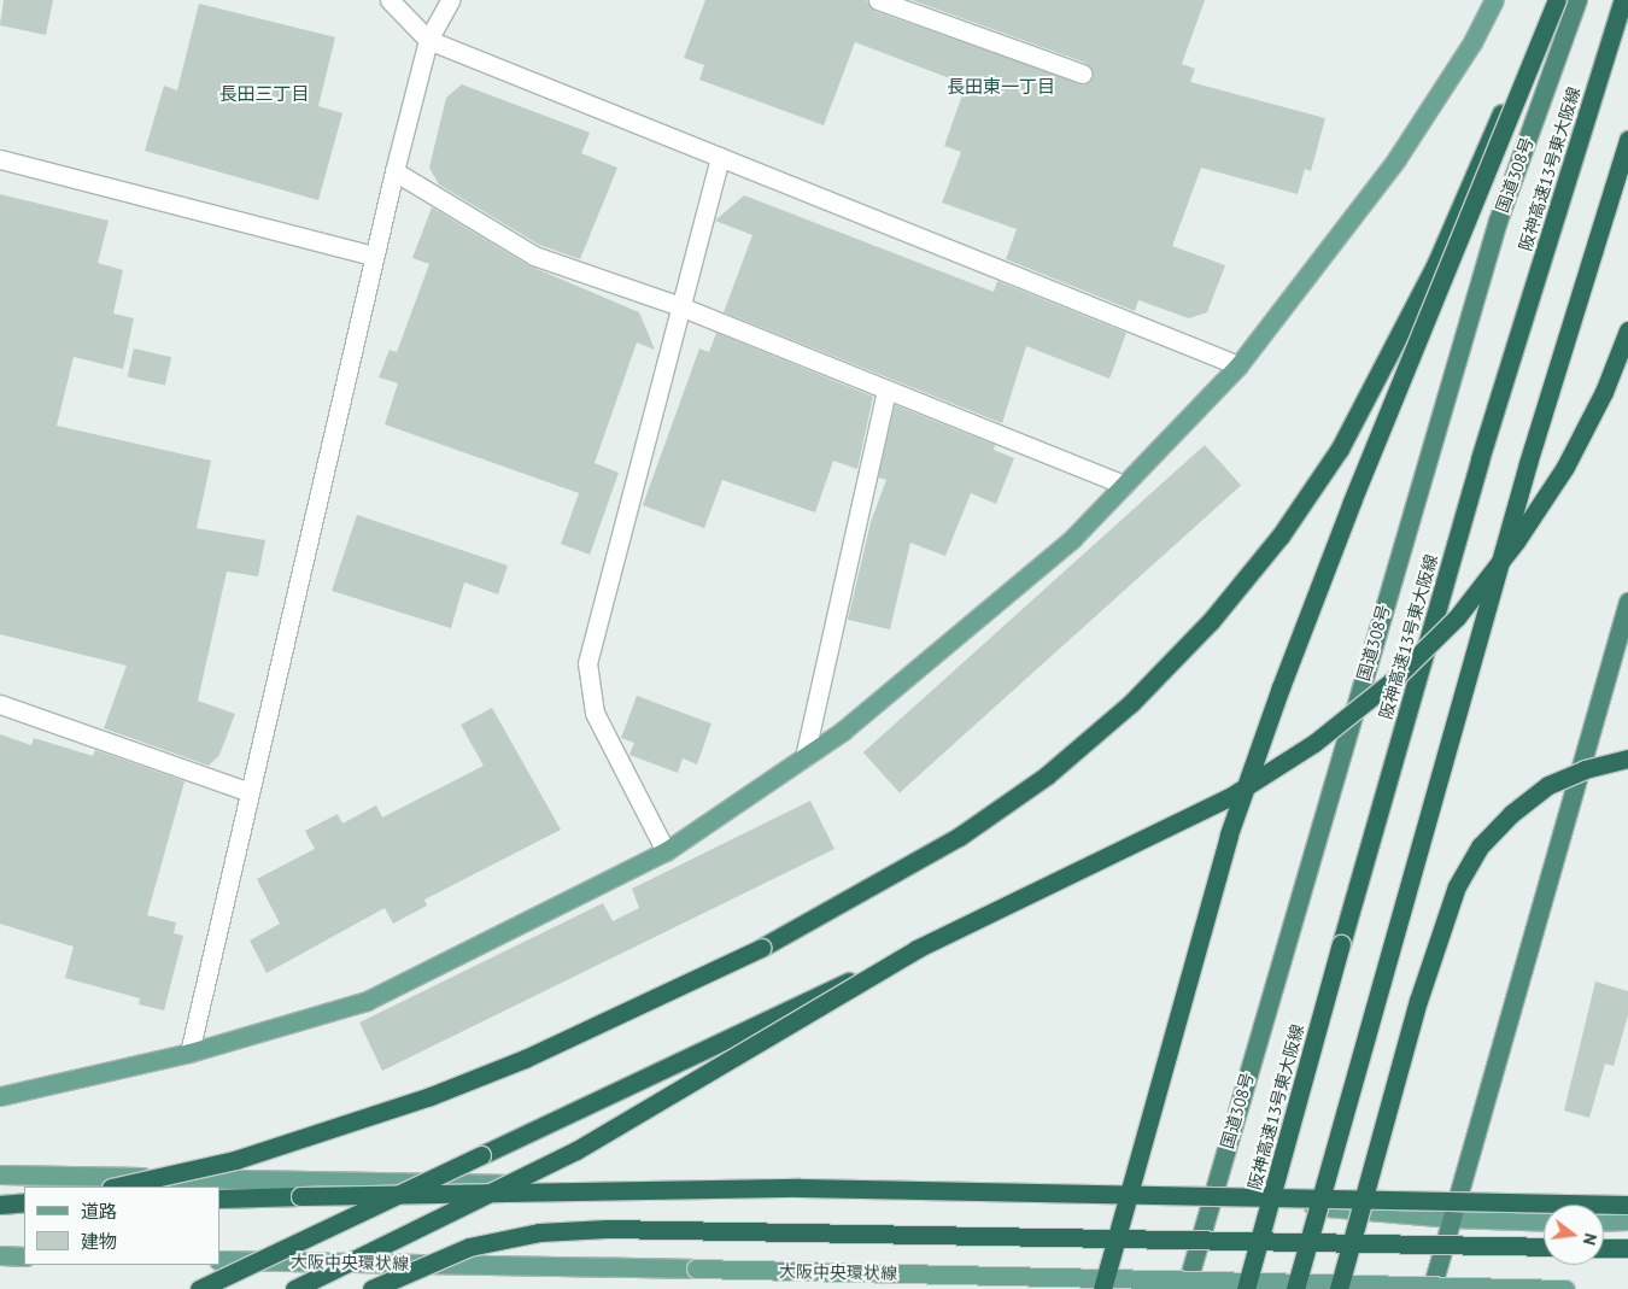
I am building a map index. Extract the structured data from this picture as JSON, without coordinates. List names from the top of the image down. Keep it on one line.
{"streets":{"highway":["阪神高速13号東大阪線","国道308号"],"main road":["大阪中央環状線"]},"districts":["長田東一丁目","長田三丁目"],"legend":["道路","建物"],"north":"right"}
